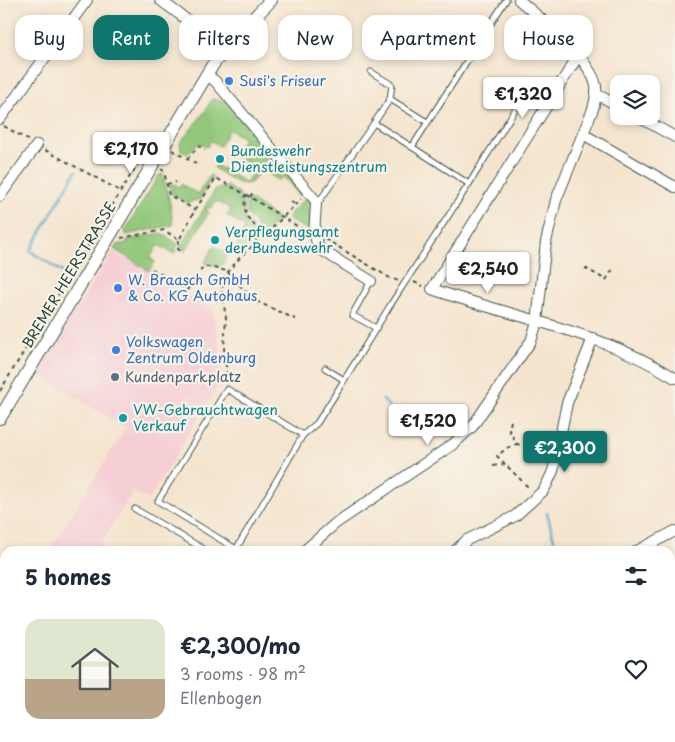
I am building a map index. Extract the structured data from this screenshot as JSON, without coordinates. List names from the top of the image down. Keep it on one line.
{"streets":{"street":["BREMER HEERSTRASSE"]},"places":["Susi's Friseur","Bundeswehr Dienstleistungszentrum","Verpflegungsamt der Bundeswehr","W. Braasch GmbH & Co. KG Autohaus","Volkswagen Zentrum Oldenburg","Kundenparkplatz","VW-Gebrauchtwagen Verkauf"],"page":{"chip":["Buy","Rent","Filters","New","Apartment","House"],"price":["€1,320","€2,170","€2,540","€1,520","€2,300"],"heading":"5 homes","list":[{"name":"€2,300/mo","note":"3 rooms · 98 m² · Ellenbogen"}]}}
